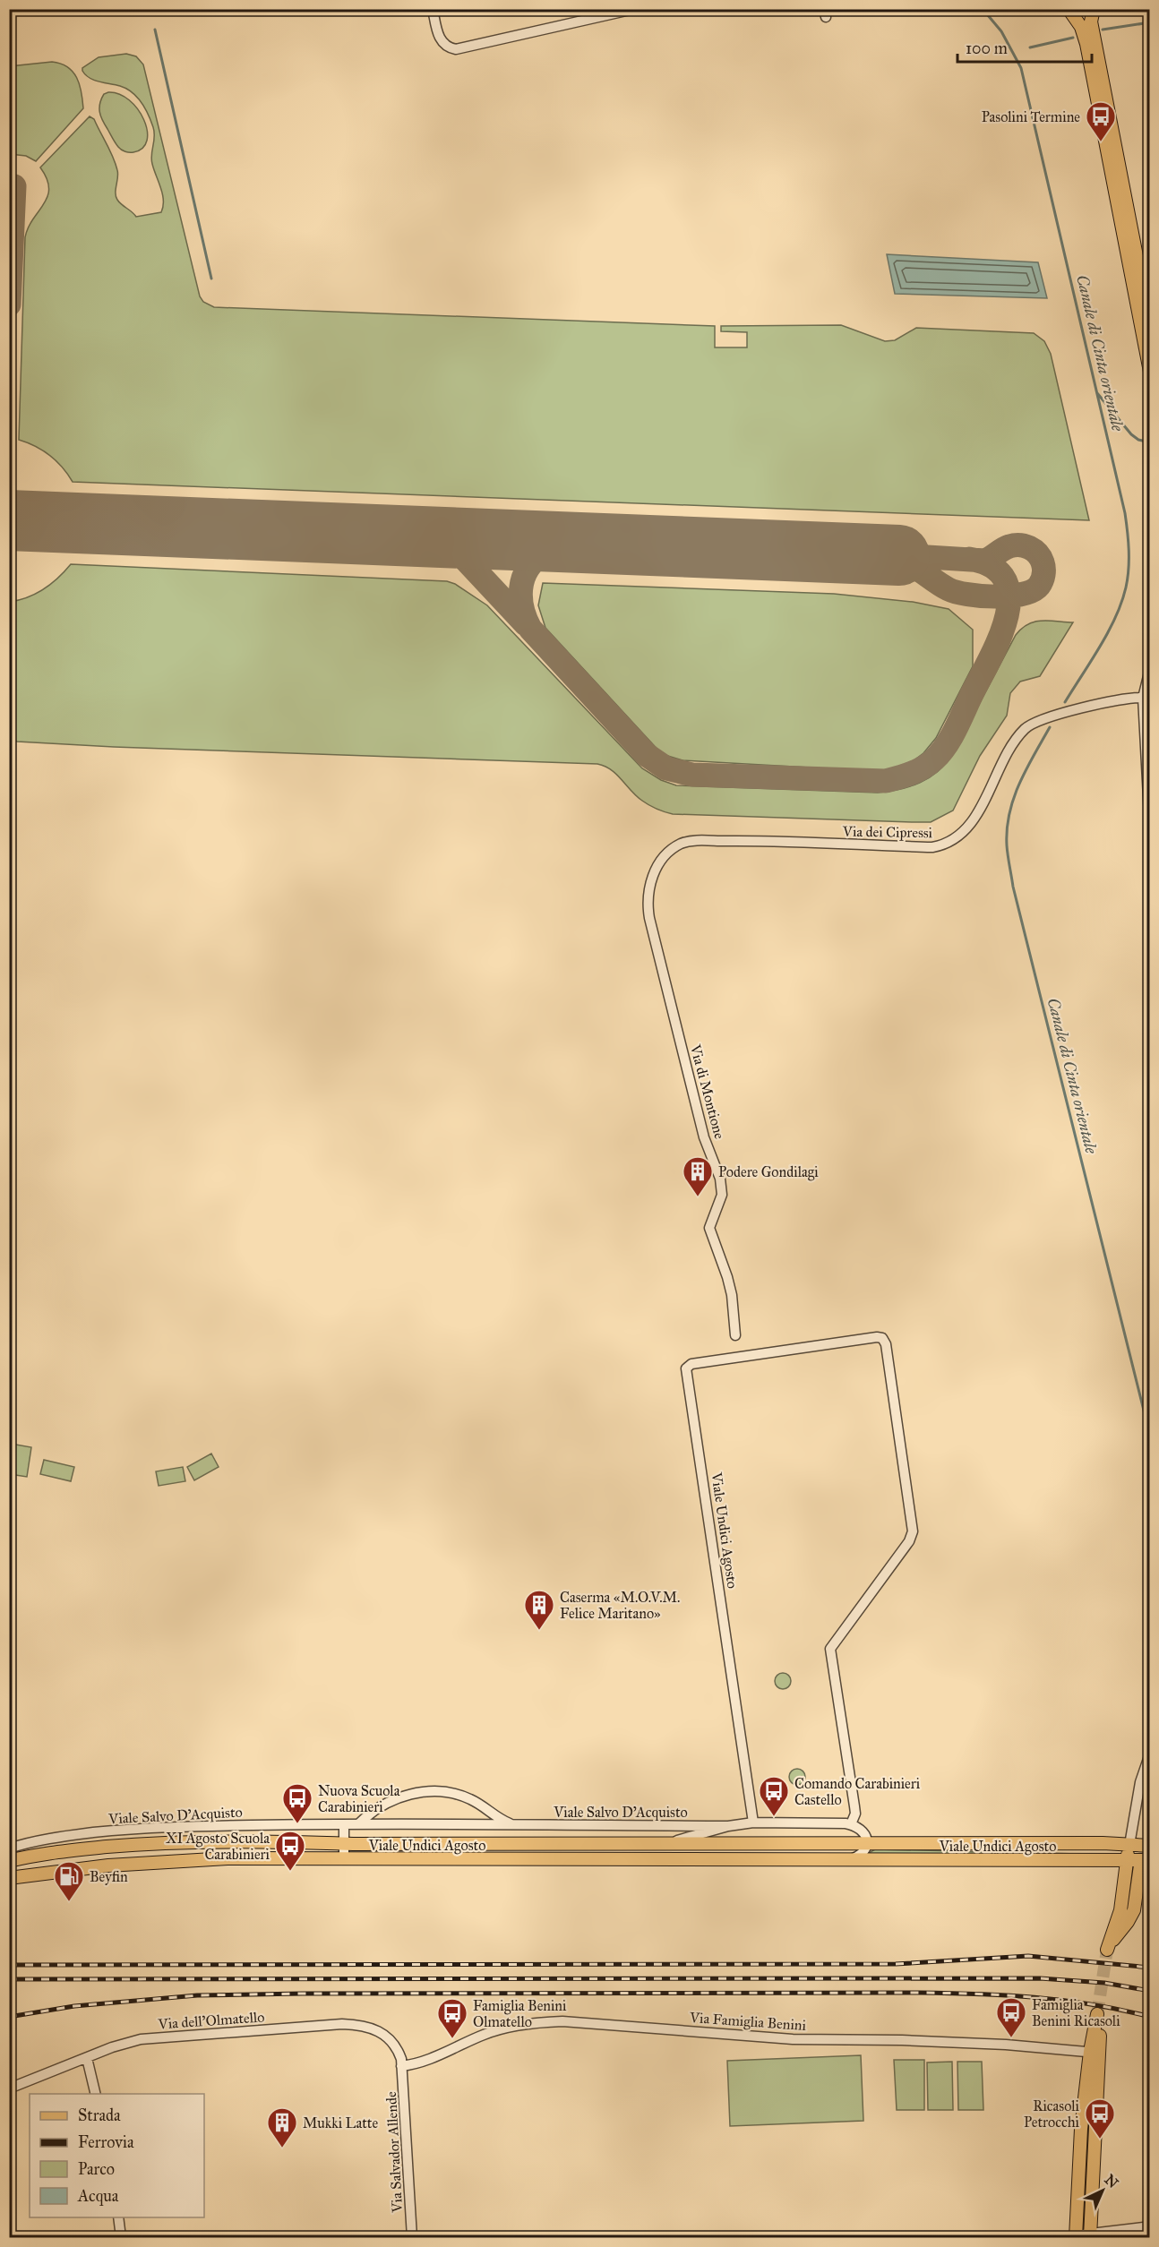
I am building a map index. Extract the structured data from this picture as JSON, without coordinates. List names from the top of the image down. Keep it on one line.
{"streets":{"main road":["Viale Undici Agosto"],"street":["Via dei Cipressi","Via di Montione","Viale Salvo D'Acquisto","Via dell'Olmatello","Via Famiglia Benini","Via Salvador Allende"]},"crossings":[["Via dei Cipressi","Via di Montione"],["Viale Undici Agosto","Viale Salvo D'Acquisto"],["Via dell'Olmatello","Via Famiglia Benini"],["Via dell'Olmatello","Via Salvador Allende"],["Via Famiglia Benini","Via Salvador Allende"]],"water":["Canale di Cinta orientale"],"places":{"bus stop":["Pasolini Termine","Comando Carabinieri Castello","Nuova Scuola Carabinieri","XI Agosto Scuola Carabinieri","Famiglia Benini Ricasoli","Famiglia Benini Olmatello","Ricasoli Petrocchi"],"building":["Podere Gondilagi","Caserma «M.O.V.M. Felice Maritano»","Mukki Latte"],"fuel station":["Beyfin"]},"legend":["Strada","Ferrovia","Parco","Acqua"],"scale_bar":"100 m","north":"top right"}
